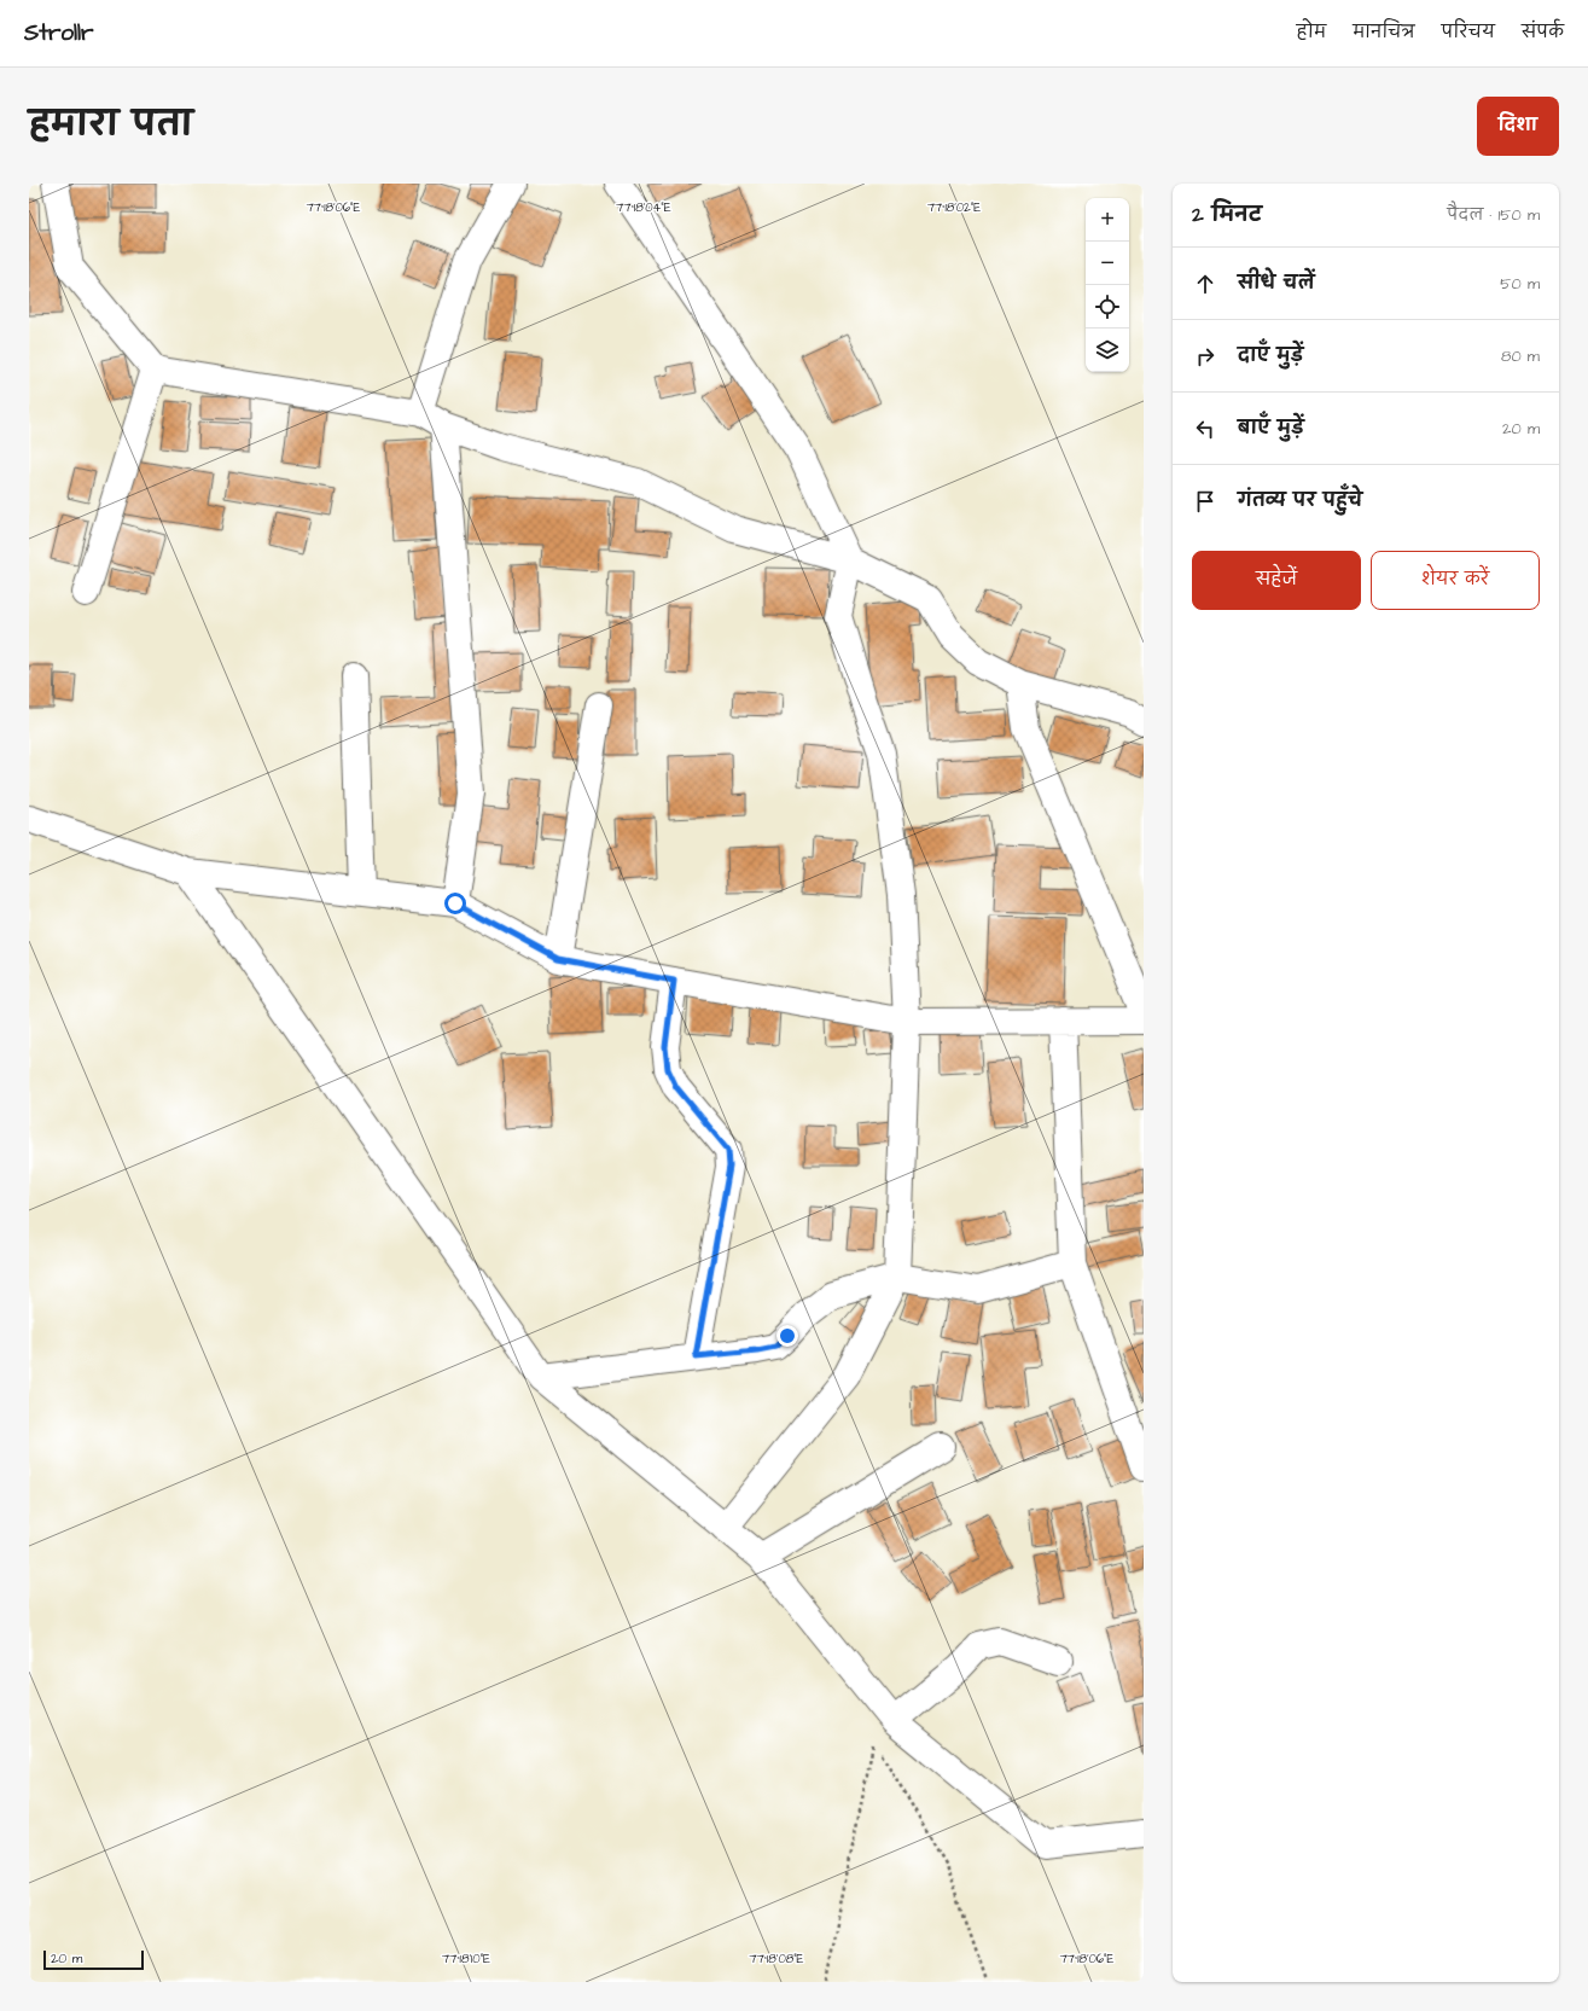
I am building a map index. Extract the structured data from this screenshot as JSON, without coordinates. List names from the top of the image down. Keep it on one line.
{"scale_bar":"20 m","page":{"header":"Strollr","nav":["होम","मानचित्र","परिचय","संपर्क"],"title":"हमारा पता","buttons":["दिशा",["सहेजें","शेयर करें"]],"heading":["2 मिनट","पैदल · 150 m"],"map_buttons":["+","−"],"list":[["सीधे चलें","50 m"],["दाएँ मुड़ें","80 m"],["बाएँ मुड़ें","20 m"],"गंतव्य पर पहुँचे"],"scale":"20 m"},"coordinates":["77°18'06\"E","77°18'04\"E","77°18'02\"E","77°18'10\"E","77°18'08\"E"]}
